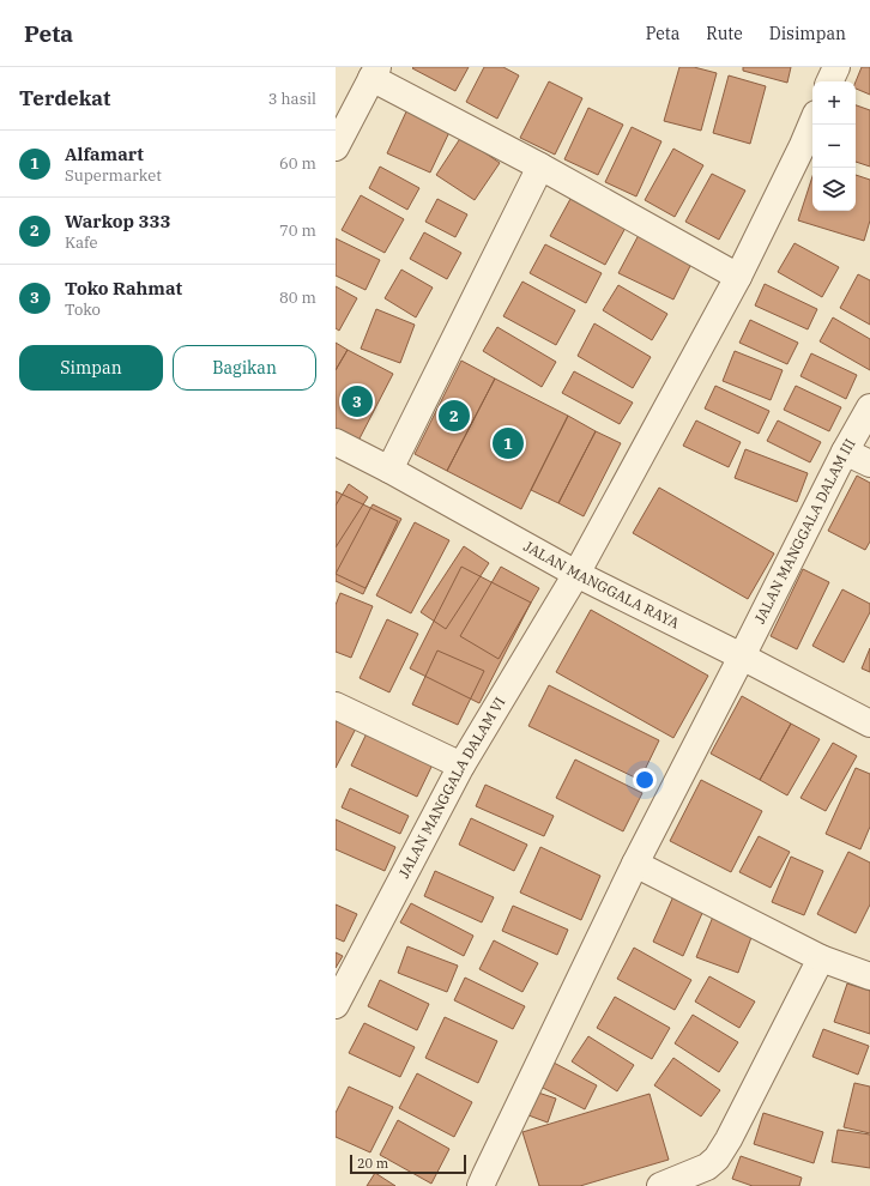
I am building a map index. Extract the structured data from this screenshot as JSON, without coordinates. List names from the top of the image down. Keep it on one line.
{"streets":{"street":["JALAN MANGGALA DALAM III","JALAN MANGGALA RAYA","JALAN MANGGALA DALAM VI"]},"crossings":[["JALAN MANGGALA DALAM III","JALAN MANGGALA RAYA"],["JALAN MANGGALA RAYA","JALAN MANGGALA DALAM VI"]],"scale_bar":"20 m","page":{"header":"Peta","nav":["Peta","Rute","Disimpan"],"heading":["Terdekat","3 hasil"],"map_buttons":["+","−"],"list":[{"mark":"1","name":"Alfamart","note":"Supermarket","value":"60 m"},{"mark":"2","name":"Warkop 333","note":"Kafe","value":"70 m"},{"mark":"3","name":"Toko Rahmat","note":"Toko","value":"80 m"}],"buttons":["Simpan","Bagikan"],"pins":["3","2","1"],"scale":"20 m"}}
